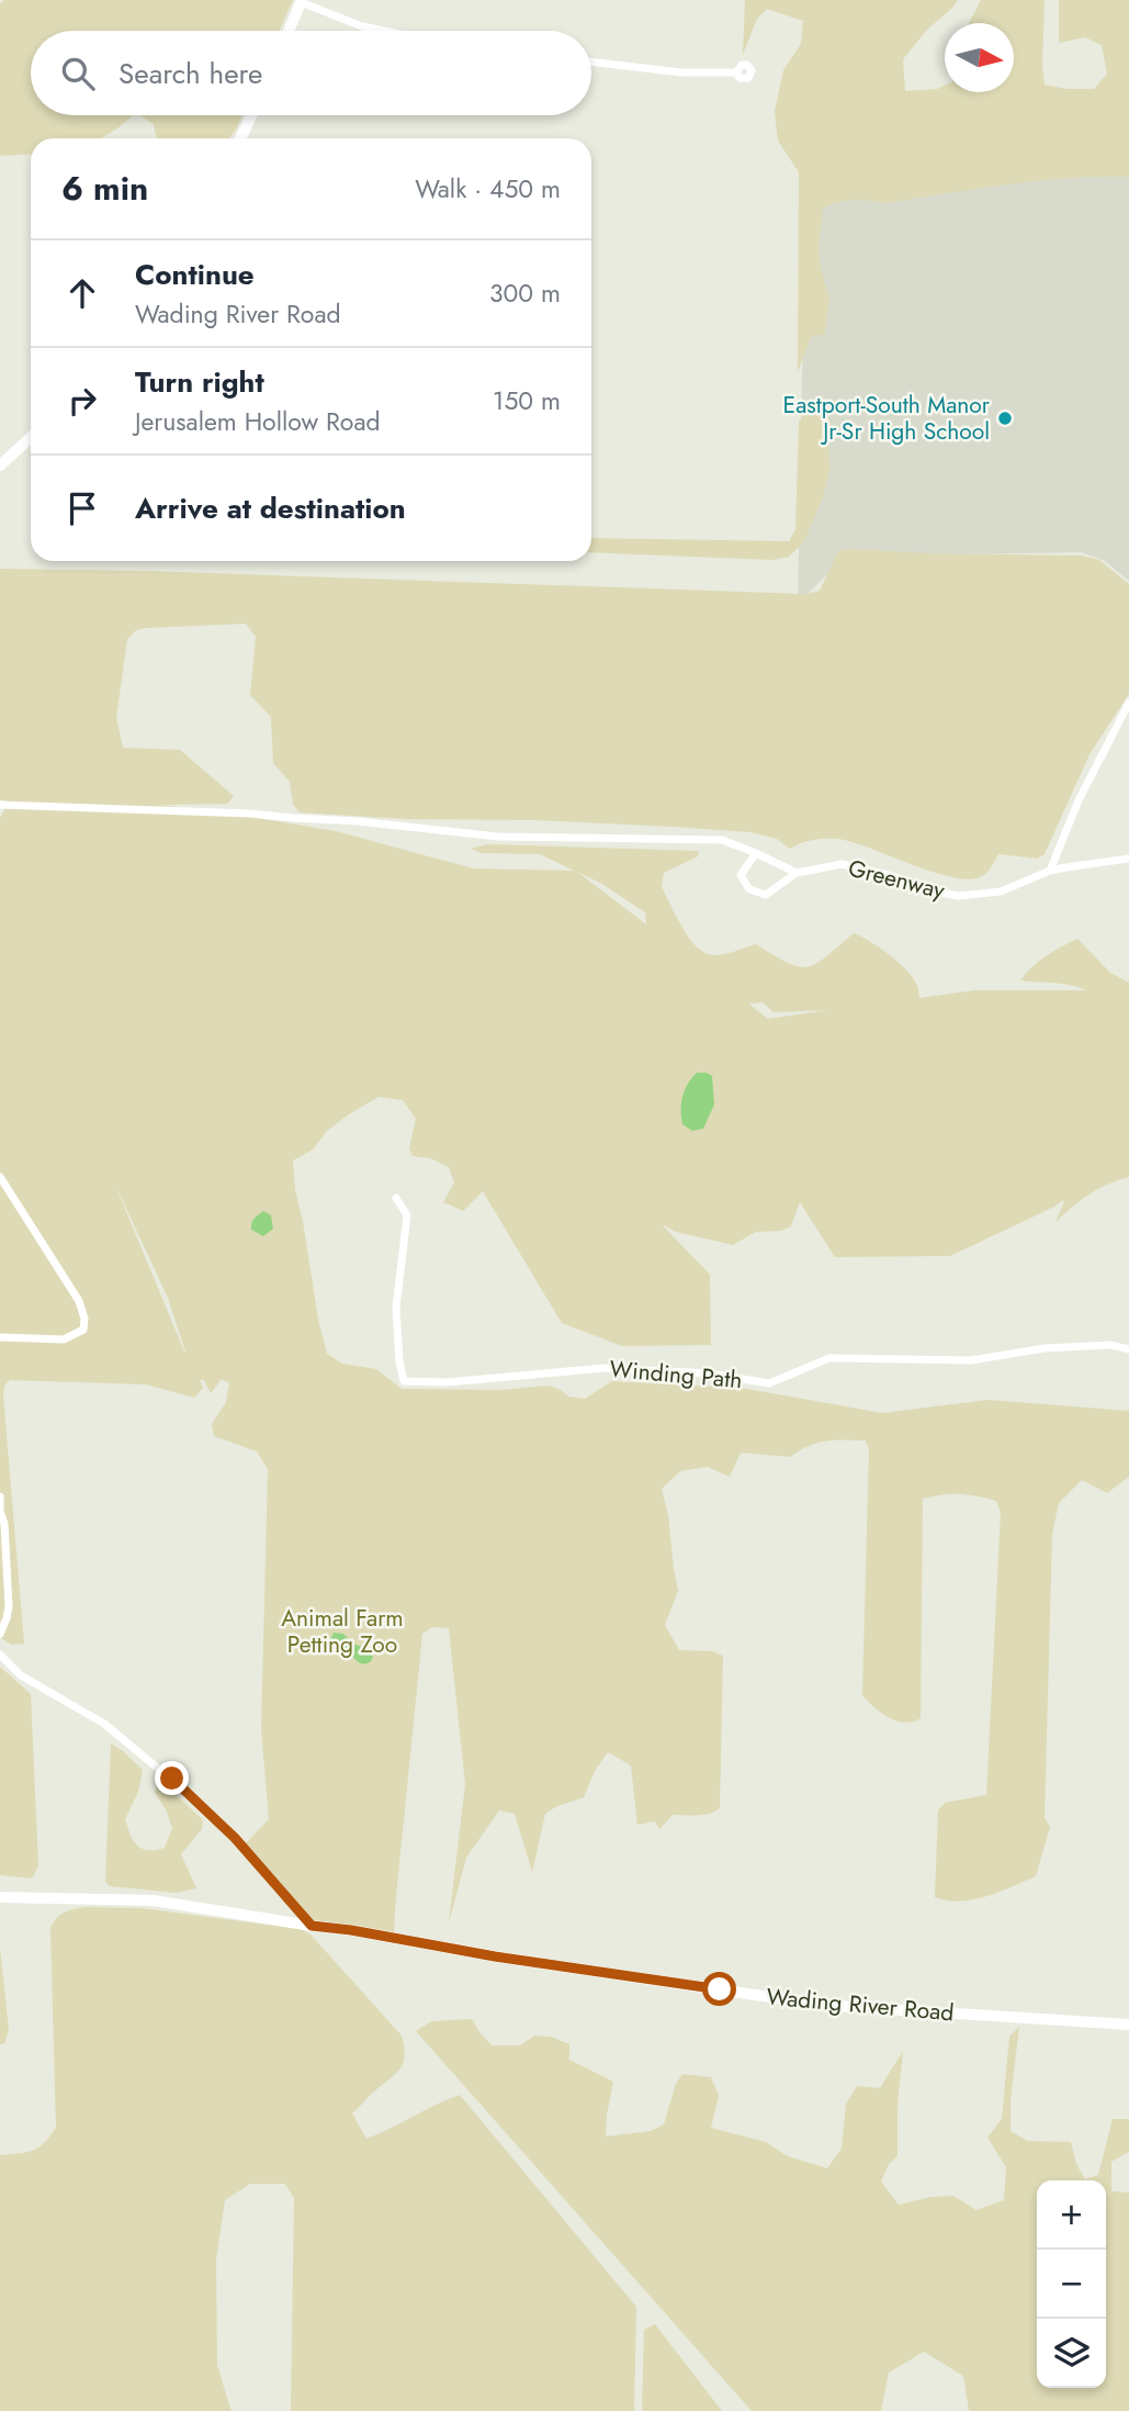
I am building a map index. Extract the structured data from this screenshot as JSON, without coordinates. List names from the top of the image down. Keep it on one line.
{"streets":{"main road":["Wading River Road"],"street":["Greenway","Winding Path"]},"parks":["Animal Farm Petting Zoo"],"places":["Eastport-South Manor Jr-Sr High School"],"north":"right","page":{"search":"Search here","heading":["6 min","Walk · 450 m"],"list":[["Continue","Wading River Road","300 m"],["Turn right","Jerusalem Hollow Road","150 m"],"Arrive at destination"],"map_buttons":["+","−"]}}
